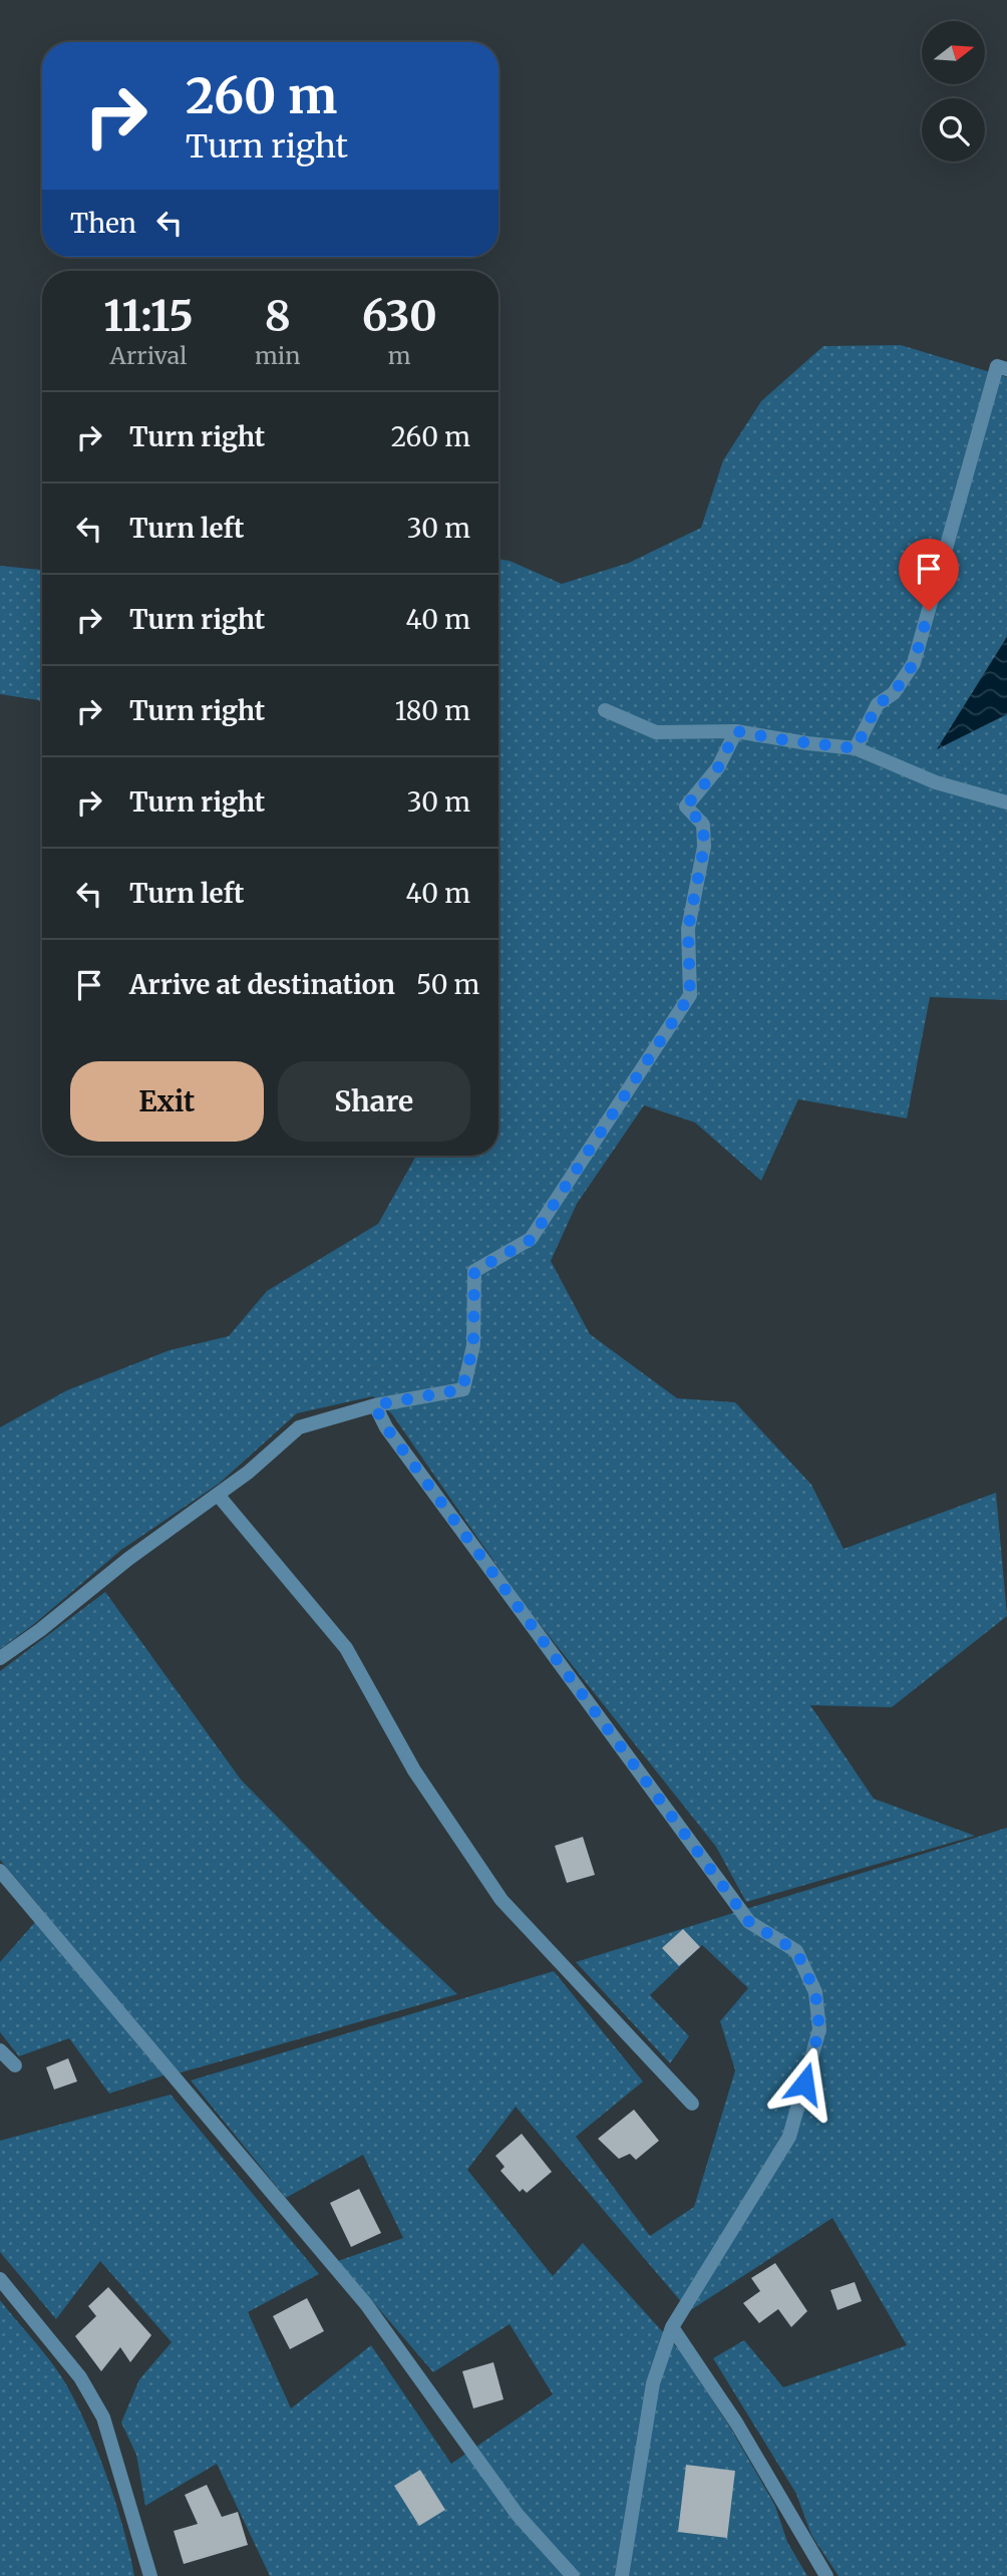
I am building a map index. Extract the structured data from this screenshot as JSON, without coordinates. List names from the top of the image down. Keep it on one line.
{"north":"right","page":{"turn":["260 m","Turn right"],"then":"Then","eta":["11:15","Arrival","8","min","630","m"],"list":[{"name":"Turn right","value":"260 m"},{"name":"Turn left","value":"30 m"},{"name":"Turn right","value":"40 m"},{"name":"Turn right","value":"180 m"},{"name":"Turn right","value":"30 m"},{"name":"Turn left","value":"40 m"},{"name":"Arrive at destination","value":"50 m"}],"buttons":["Exit","Share"]}}
